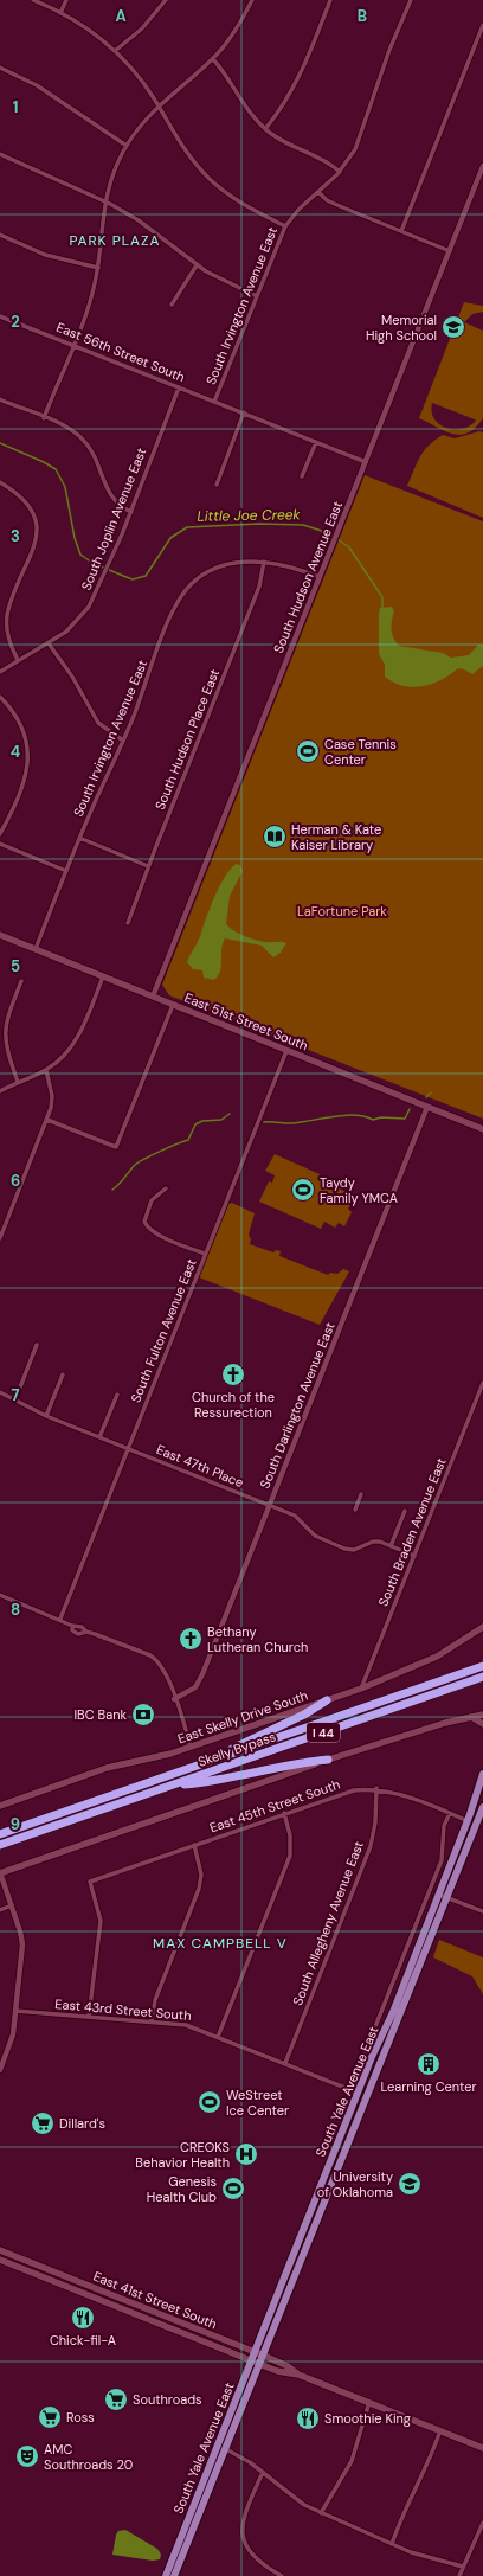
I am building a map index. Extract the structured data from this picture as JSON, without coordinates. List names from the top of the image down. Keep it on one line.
{"streets":{"highway":["I 44","Skelly Bypass"],"main road":["East 51st Street South","East Skelly Drive South","South Yale Avenue East","East 41st Street South"],"street":["South Irvington Avenue East","East 56th Street South","South Joplin Avenue East","South Hudson Avenue East","South Hudson Place East","South Fulton Avenue East","South Darlington Avenue East","East 47th Place","South Braden Avenue East","East 45th Street South","South Allegheny Avenue East","East 43rd Street South"]},"crossings":[["South Irvington Avenue East","East 56th Street South"],["South Irvington Avenue East","South Hudson Avenue East"],["South Irvington Avenue East","South Hudson Place East"],["South Irvington Avenue East","East 51st Street South"],["East 56th Street South","South Joplin Avenue East"],["East 56th Street South","South Hudson Avenue East"],["South Hudson Avenue East","East 51st Street South"],["East 51st Street South","South Fulton Avenue East"],["East 51st Street South","South Darlington Avenue East"],["South Fulton Avenue East","East 47th Place"],["South Darlington Avenue East","East 47th Place"],["East 47th Place","South Braden Avenue East"],["South Braden Avenue East","East Skelly Drive South"],["East 45th Street South","South Allegheny Avenue East"],["East 45th Street South","East 43rd Street South"],["East 45th Street South","South Yale Avenue East"],["South Allegheny Avenue East","East 43rd Street South"],["East 43rd Street South","South Yale Avenue East"],["South Yale Avenue East","East 41st Street South"]],"districts":["PARK PLAZA","MAX CAMPBELL V"],"water":["Little Joe Creek"],"parks":["LaFortune Park"],"places":{"school or university":["Memorial High School","University of Oklahoma"],"sports":["Case Tennis Center","Taydy Family YMCA","WeStreet Ice Center","Genesis Health Club"],"library":["Herman & Kate Kaiser Library"],"church":["Church of the Ressurection","Bethany Lutheran Church"],"bank":["IBC Bank"],"building":["Learning Center"],"supermarket":["Dillard's","Southroads","Ross"],"hospital":["CREOKS Behavior Health"],"restaurant":["Chick-fil-A","Smoothie King"],"theatre":["AMC Southroads 20"]},"grid":{"columns":["A","B"],"rows":["1","2","3","4","5","6","7","8","9"]}}
